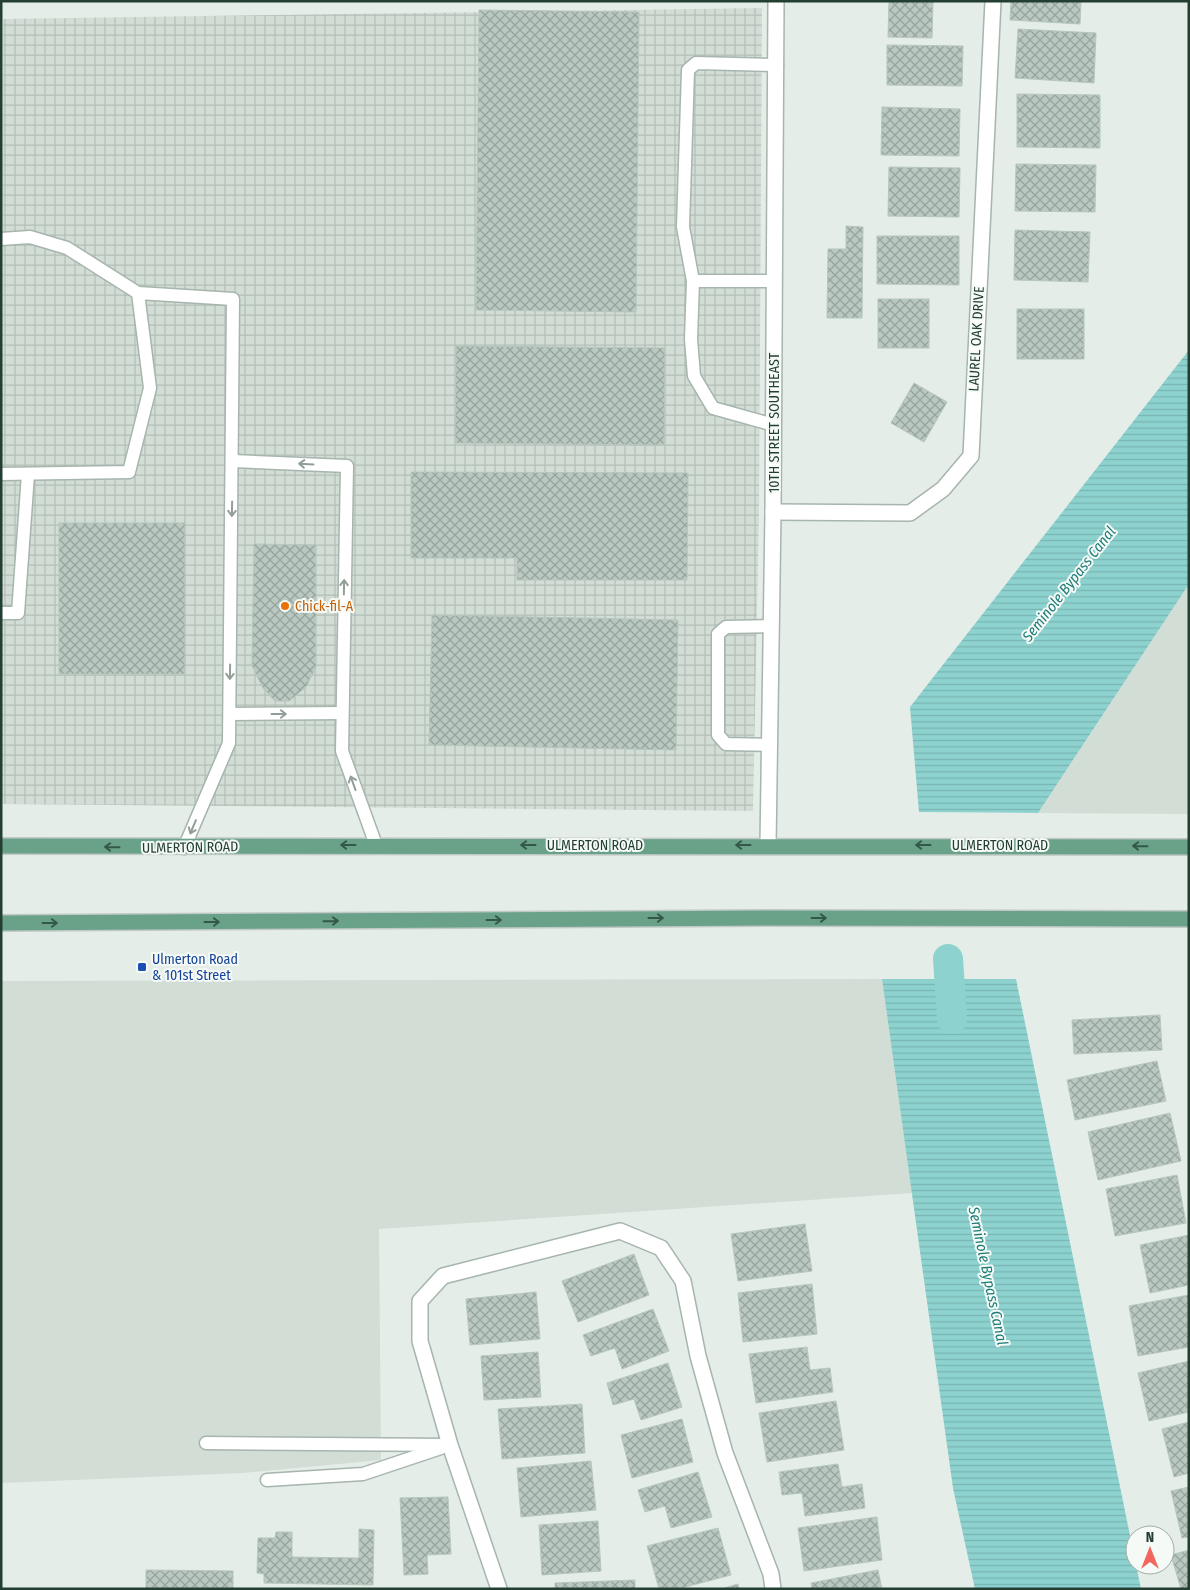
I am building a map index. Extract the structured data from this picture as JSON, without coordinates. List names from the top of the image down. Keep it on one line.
{"streets":{"main road":["ULMERTON ROAD"],"street":["LAUREL OAK DRIVE","10TH STREET SOUTHEAST"]},"crossings":[["LAUREL OAK DRIVE","10TH STREET SOUTHEAST"],["10TH STREET SOUTHEAST","ULMERTON ROAD"]],"water":["Seminole Bypass Canal"],"places":{"other":["Chick-fil-A"],"transit":["Ulmerton Road & 101st Street"]},"north":"top"}
